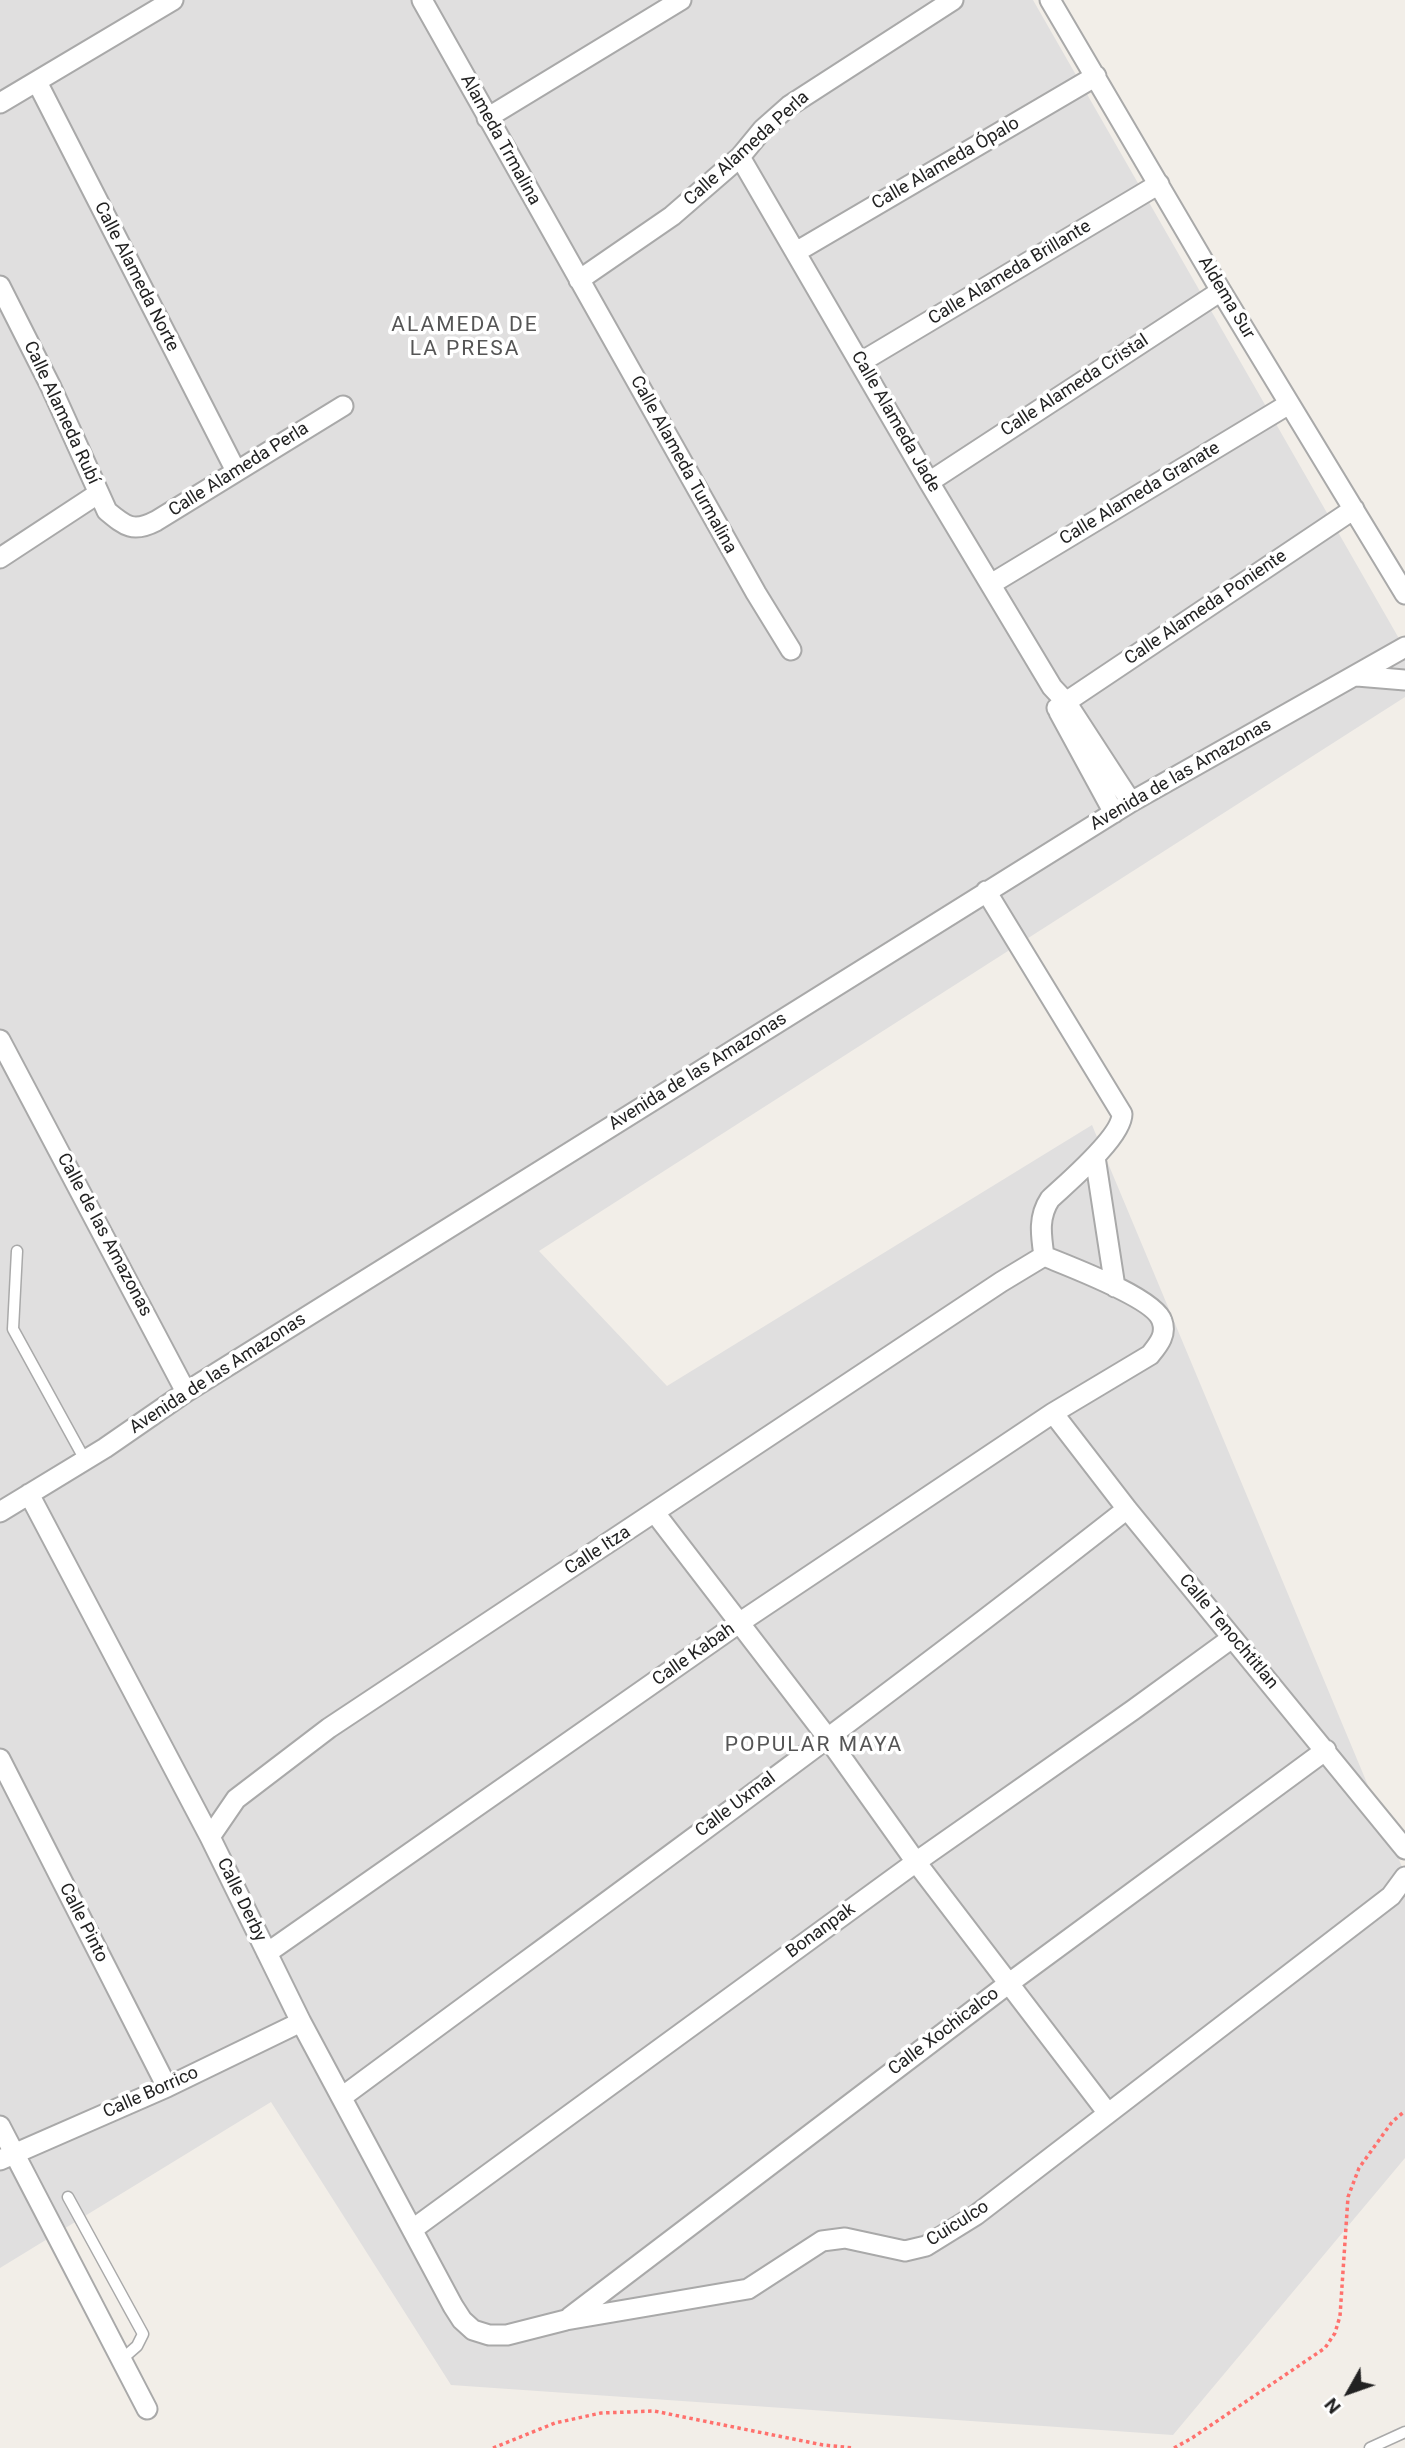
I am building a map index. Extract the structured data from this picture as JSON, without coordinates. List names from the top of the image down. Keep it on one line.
{"streets":{"street":["Alameda Trmalina","Calle Alameda Perla","Calle Alameda Ópalo","Calle Alameda Brillante","Calle Alameda Norte","Aldema Sur","Calle Alameda Cristal","Calle Alameda Rubí","Calle Alameda Jade","Calle Alameda Turmalina","Calle Alameda Granate","Calle Alameda Poniente","Avenida de las Amazonas","Calle de las Amazonas","Calle Itza","Calle Tenochtitlan","Calle Kabah","Calle Uxmal","Calle Derby","Calle Pinto","Bonanpak","Calle Xochicalco","Calle Borrico","Cuiculco"]},"crossings":[["Alameda Trmalina","Calle Alameda Perla"],["Alameda Trmalina","Calle Alameda Turmalina"],["Calle Alameda Perla","Calle Alameda Norte"],["Calle Alameda Perla","Calle Alameda Rubí"],["Calle Alameda Perla","Calle Alameda Jade"],["Calle Alameda Perla","Calle Alameda Turmalina"],["Calle Alameda Ópalo","Aldema Sur"],["Calle Alameda Ópalo","Calle Alameda Jade"],["Calle Alameda Brillante","Aldema Sur"],["Calle Alameda Brillante","Calle Alameda Jade"],["Aldema Sur","Calle Alameda Cristal"],["Aldema Sur","Calle Alameda Granate"],["Aldema Sur","Calle Alameda Poniente"],["Calle Alameda Cristal","Calle Alameda Jade"],["Calle Alameda Jade","Calle Alameda Granate"],["Calle Alameda Jade","Calle Alameda Poniente"],["Calle Alameda Jade","Avenida de las Amazonas"],["Avenida de las Amazonas","Calle de las Amazonas"],["Avenida de las Amazonas","Calle Derby"],["Calle Itza","Calle Derby"],["Calle Tenochtitlan","Calle Kabah"],["Calle Tenochtitlan","Calle Uxmal"],["Calle Tenochtitlan","Bonanpak"],["Calle Tenochtitlan","Calle Xochicalco"],["Calle Kabah","Calle Derby"],["Calle Uxmal","Calle Derby"],["Calle Derby","Bonanpak"],["Calle Derby","Calle Borrico"],["Calle Derby","Cuiculco"],["Calle Pinto","Calle Borrico"],["Calle Xochicalco","Cuiculco"]],"districts":["ALAMEDA DE LA PRESA","POPULAR MAYA"],"north":"bottom left"}
